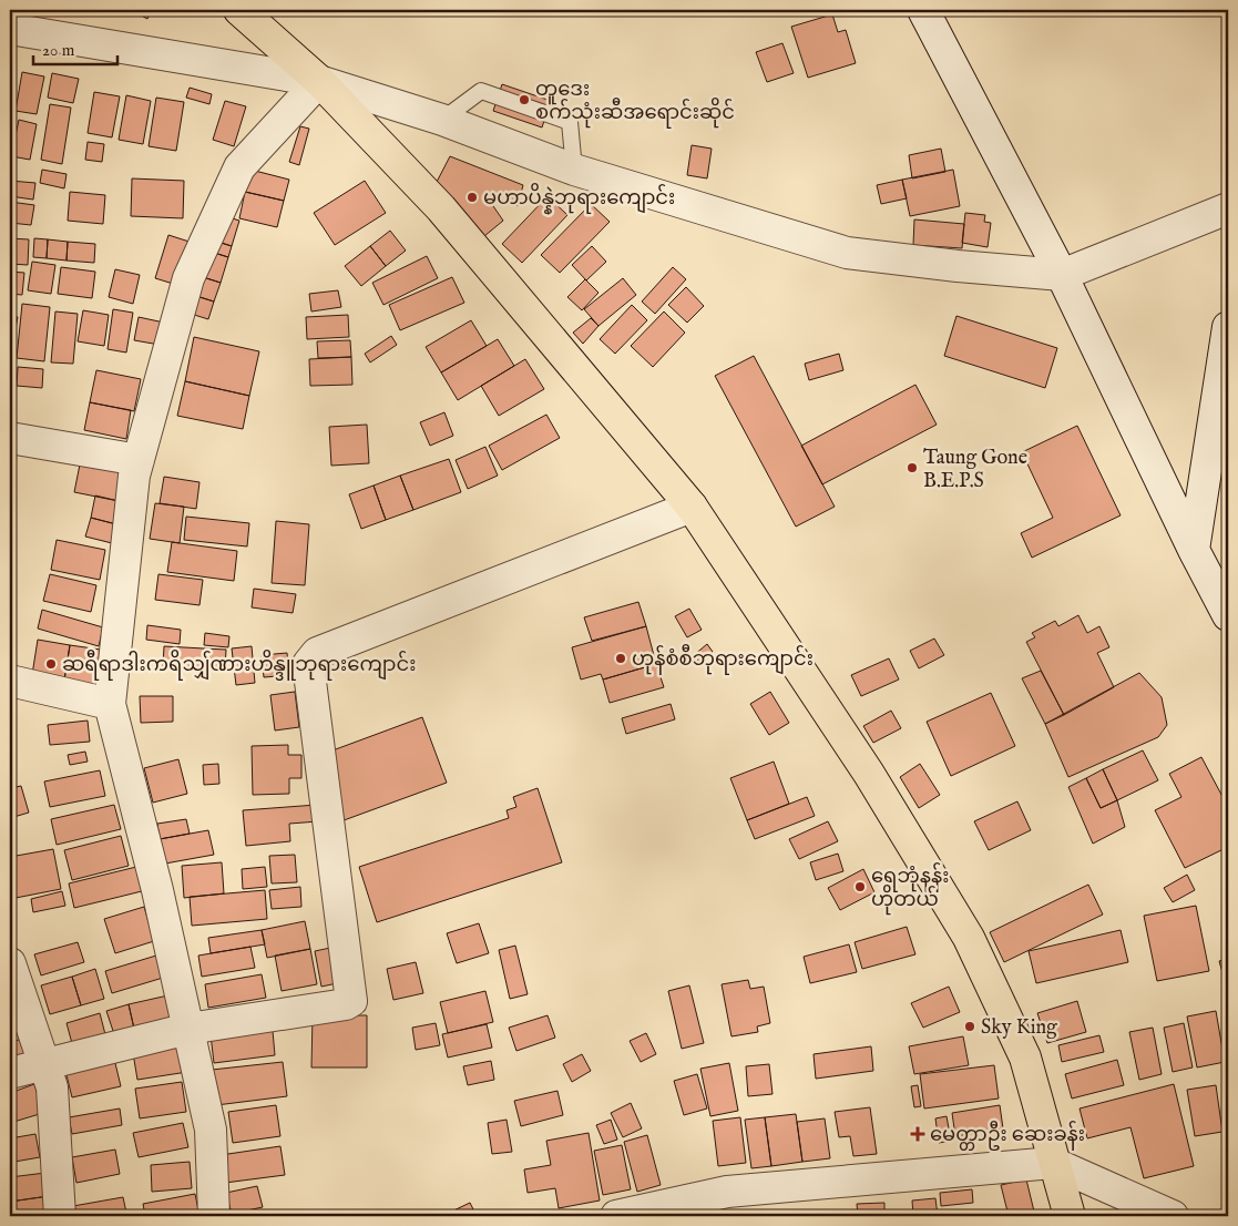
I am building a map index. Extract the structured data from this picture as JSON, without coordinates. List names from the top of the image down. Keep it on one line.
{"places":{"other":["တူဒေး စက်သုံးဆီအရောင်းဆိုင်","မဟာပိန္နဲဘုရားကျောင်း","Taung Gone B.E.P.S","ဟုန်စံစီဘုရားကျောင်း","ဆရီရာဒါးကရိသျှ်ဏားဟိန္ဒူဘုရားကျောင်း","ရွှေဘုံနန်း ဟိုတယ်","Sky King"],"health":["မေတ္တာဦး ဆေးခန်း"]},"scale_bar":"20 m"}
